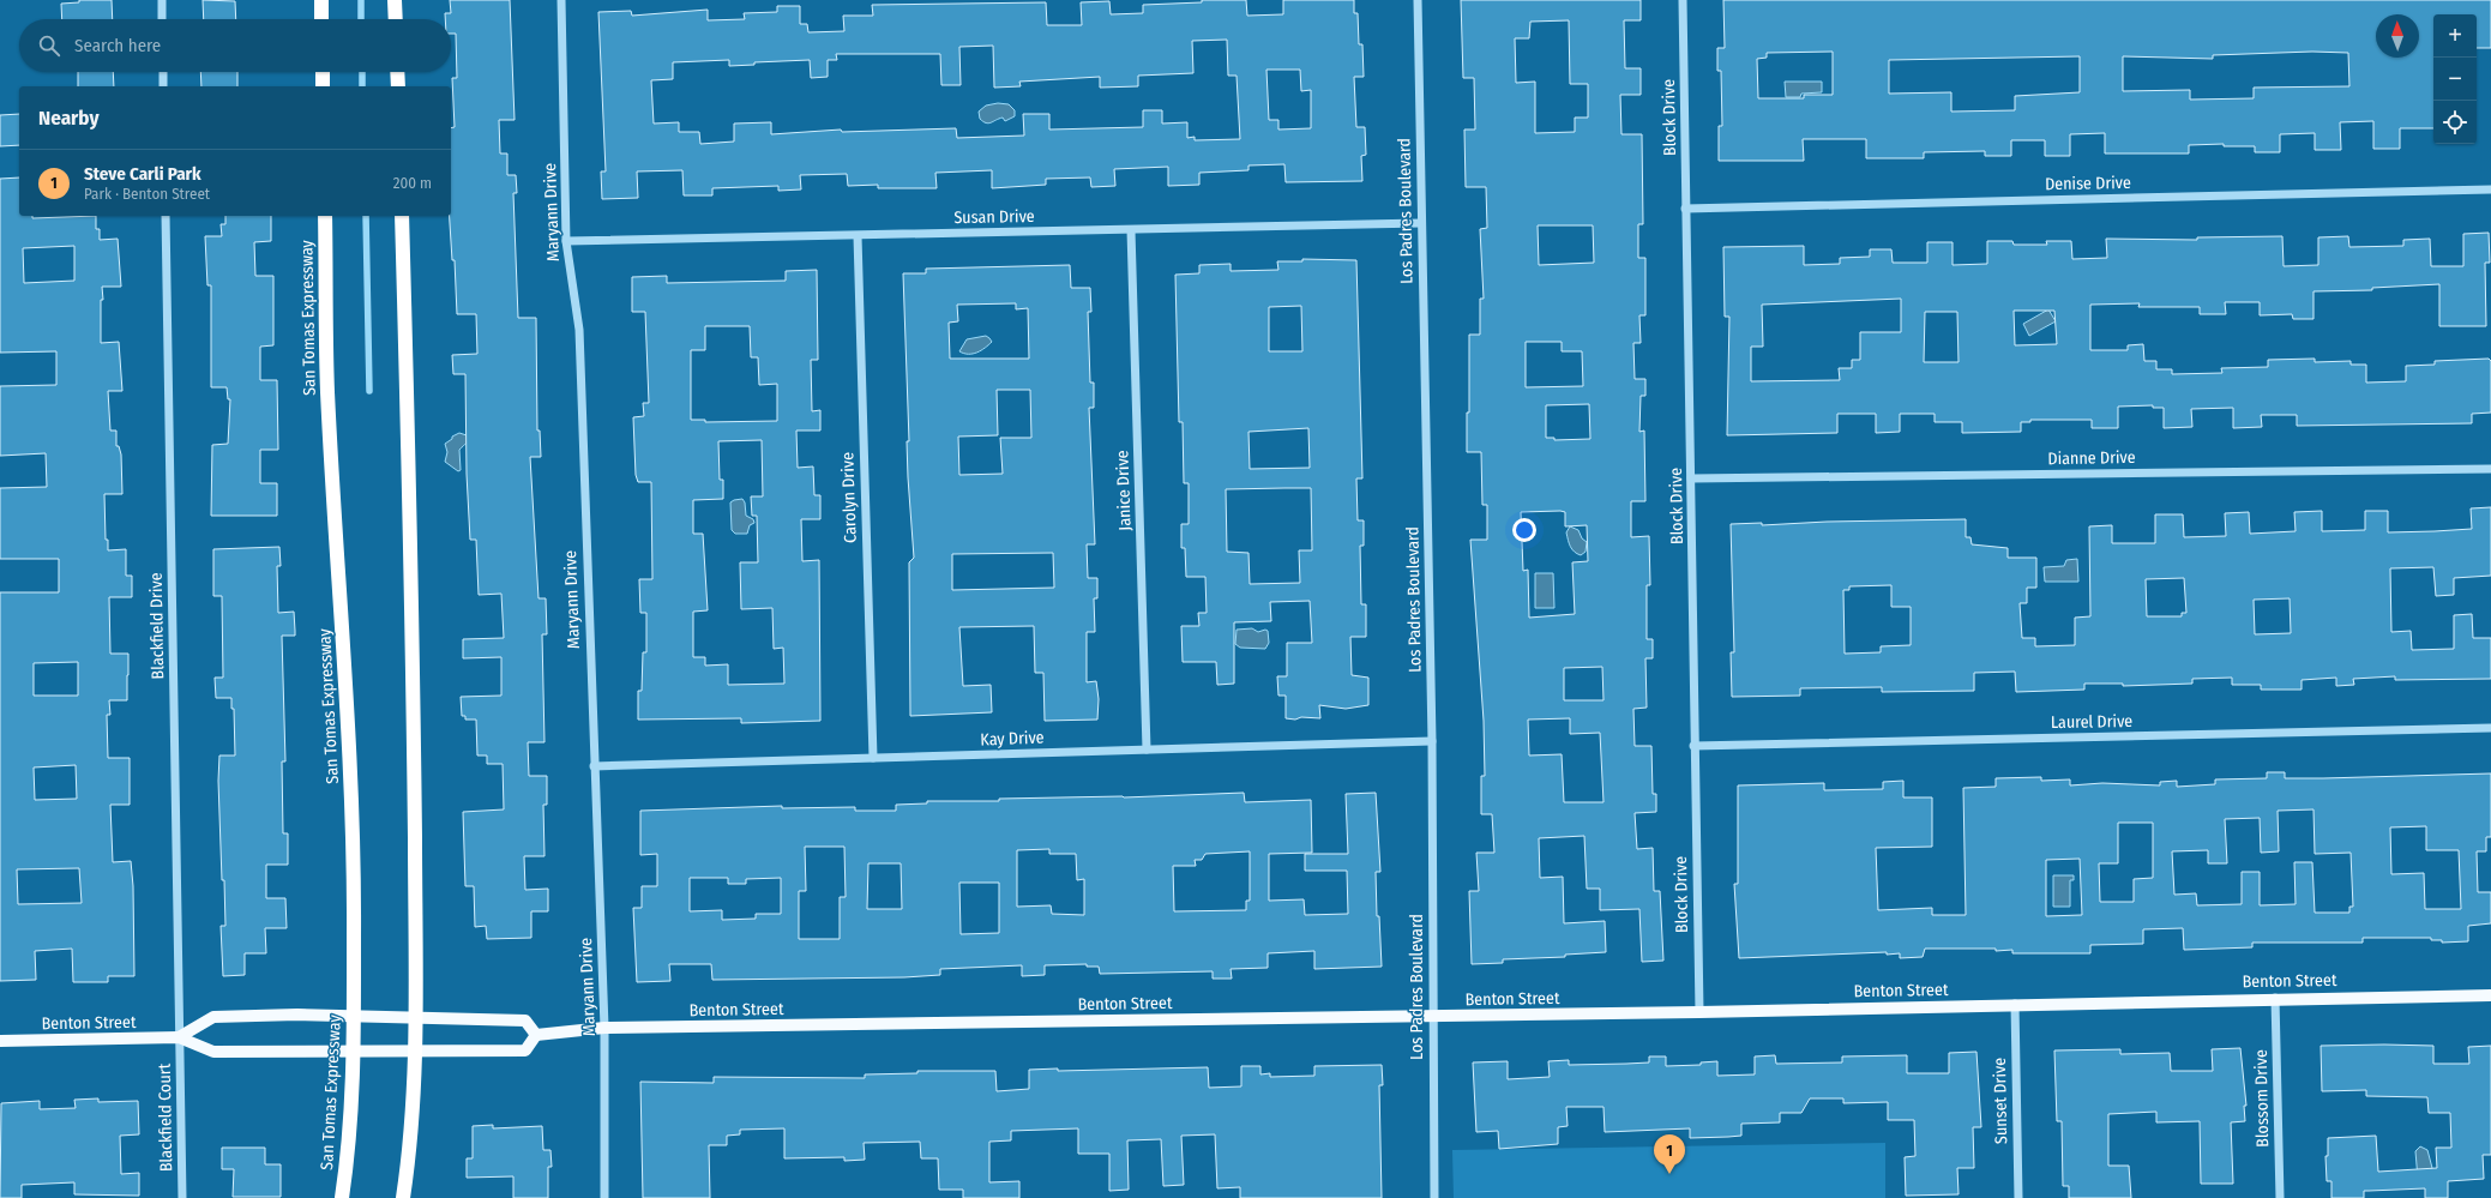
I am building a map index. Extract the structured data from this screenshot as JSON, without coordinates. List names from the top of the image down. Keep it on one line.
{"streets":{"highway":["San Tomas Expressway"],"main road":["Benton Street"],"street":["Block Drive","Denise Drive","Los Padres Boulevard","Maryann Drive","Susan Drive","Dianne Drive","Janice Drive","Carolyn Drive","Blackfield Drive","Laurel Drive","Kay Drive","Blossom Drive","Sunset Drive","Blackfield Court"]},"crossings":[["Block Drive","Denise Drive"],["Block Drive","Dianne Drive"],["Block Drive","Laurel Drive"],["Block Drive","Benton Street"],["Los Padres Boulevard","Susan Drive"],["Los Padres Boulevard","Kay Drive"],["Los Padres Boulevard","Benton Street"],["Maryann Drive","Susan Drive"],["Maryann Drive","Kay Drive"],["Maryann Drive","Benton Street"],["Susan Drive","Janice Drive"],["Susan Drive","Carolyn Drive"],["San Tomas Expressway","Benton Street"],["Janice Drive","Kay Drive"],["Carolyn Drive","Kay Drive"],["Blackfield Drive","Benton Street"],["Blackfield Drive","Blackfield Court"],["Benton Street","Blossom Drive"],["Benton Street","Sunset Drive"],["Benton Street","Blackfield Court"]],"north":"top","page":{"map_buttons":["+","−"],"search":"Search here","heading":"Nearby","list":[{"mark":"1","name":"Steve Carli Park","note":"Park · Benton Street","value":"200 m"}],"pins":"1"}}
